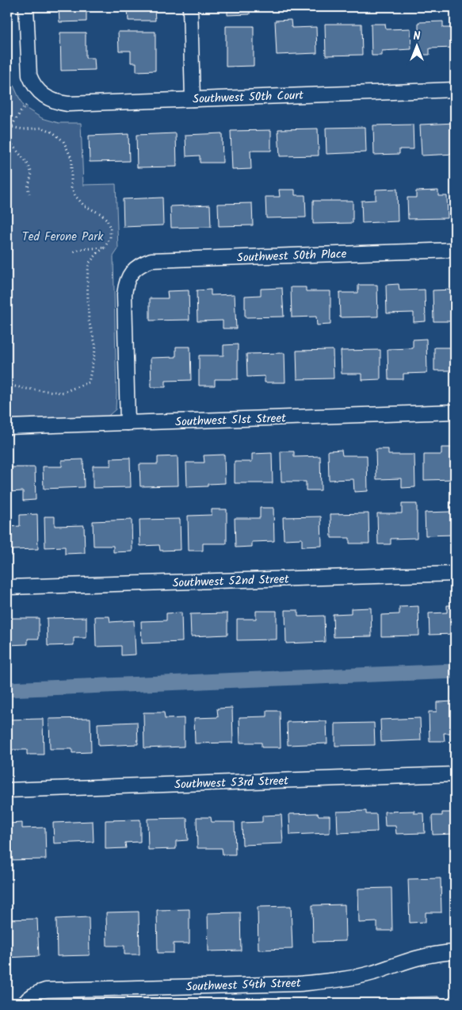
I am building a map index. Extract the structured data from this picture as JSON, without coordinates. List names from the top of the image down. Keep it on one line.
{"streets":{"street":["Southwest 50th Court","Southwest 50th Place","Southwest 51st Street","Southwest 52nd Street","Southwest 53rd Street","Southwest 54th Street"]},"crossings":[["Southwest 50th Place","Southwest 51st Street"]],"parks":["Ted Ferone Park"],"north":"top"}
